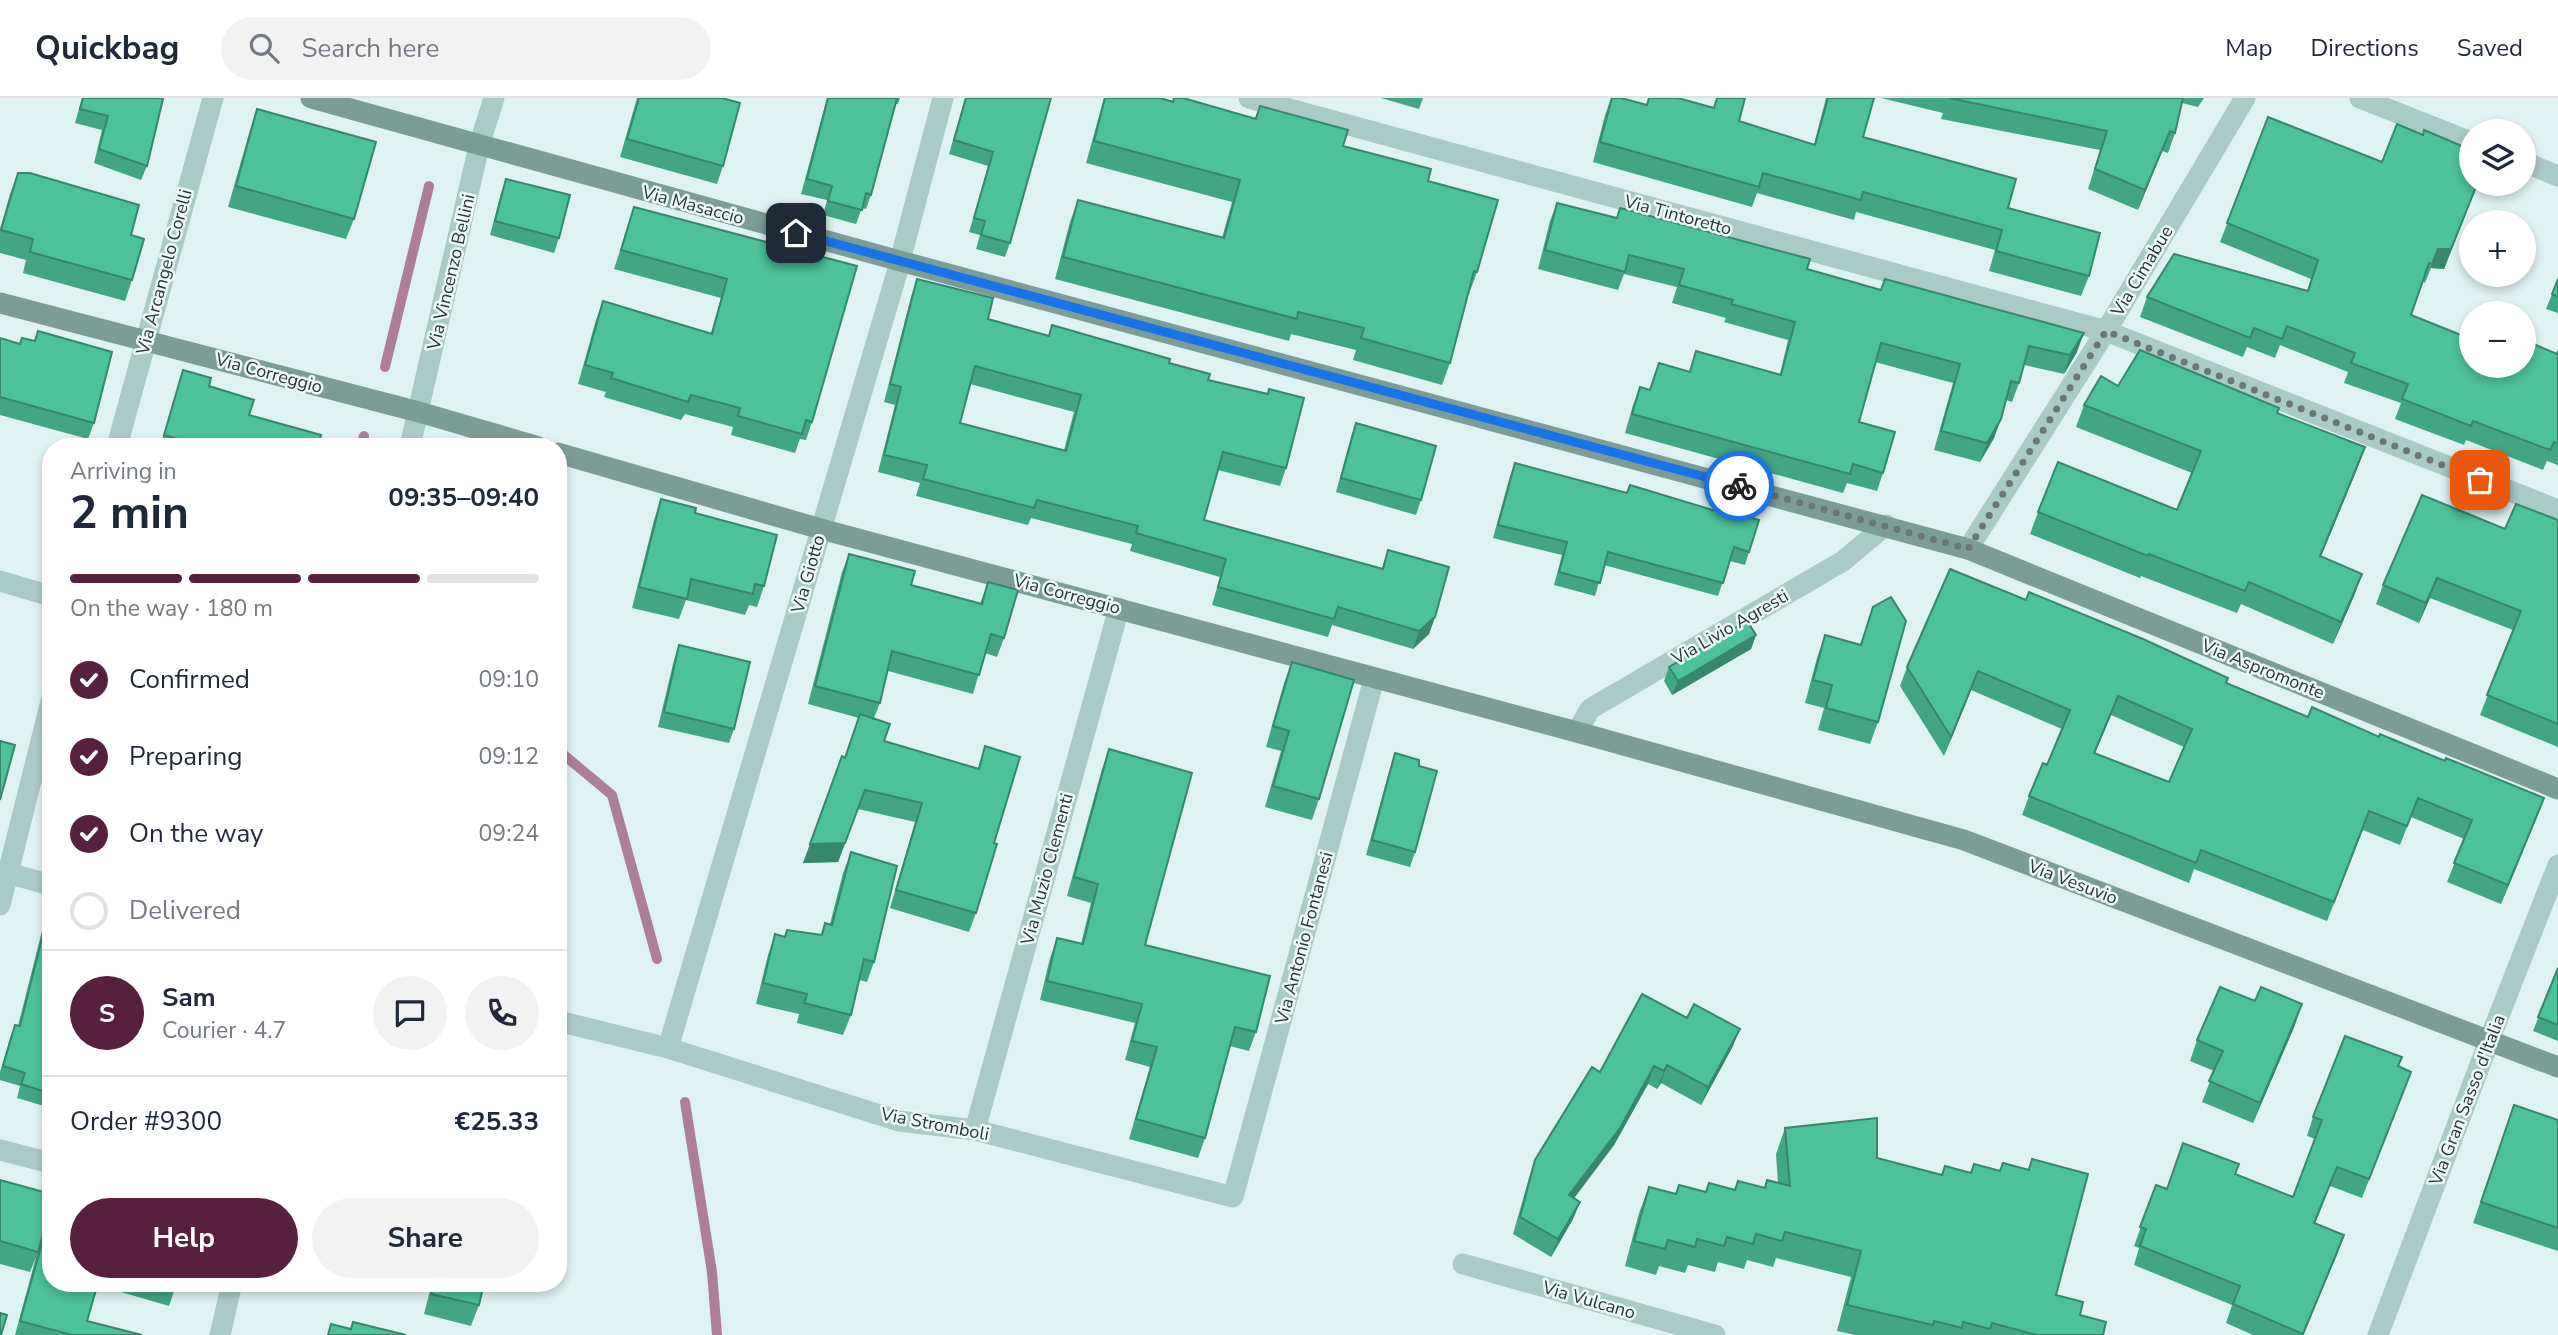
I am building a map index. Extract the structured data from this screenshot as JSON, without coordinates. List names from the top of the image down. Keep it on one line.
{"streets":{"street":["Via Masaccio","Via Tintoretto","Via Cimabue","Via Arcangelo Corelli","Via Vincenzo Bellini","Via Correggio","Via Giotto","Via Livio Agresti","Via Aspromonte","Via Muzio Clementi","Via Vesuvio","Via Antonio Fontanesi","Via Gran Sasso d'Italia","Via Stromboli","Via Vulcano"]},"crossings":[["Via Masaccio","Via Cimabue"],["Via Masaccio","Via Vincenzo Bellini"],["Via Masaccio","Via Giotto"],["Via Masaccio","Via Livio Agresti"],["Via Masaccio","Via Aspromonte"],["Via Tintoretto","Via Cimabue"],["Via Cimabue","Via Aspromonte"],["Via Arcangelo Corelli","Via Correggio"],["Via Vincenzo Bellini","Via Correggio"],["Via Correggio","Via Giotto"],["Via Correggio","Via Livio Agresti"],["Via Correggio","Via Muzio Clementi"],["Via Correggio","Via Vesuvio"],["Via Correggio","Via Antonio Fontanesi"],["Via Giotto","Via Stromboli"],["Via Livio Agresti","Via Vesuvio"],["Via Muzio Clementi","Via Stromboli"],["Via Vesuvio","Via Gran Sasso d'Italia"],["Via Antonio Fontanesi","Via Stromboli"]],"page":{"header":"Quickbag","search":"Search here","nav":["Map","Directions","Saved"],"map_buttons":["+","−"],"heading":["2 min","Arriving in","09:35–09:40"],"panel":["Sam","Courier · 4.7","Order #9300","€25.33"],"bar":"On the way · 180 m","list":[["Confirmed","09:10"],["Preparing","09:12"],["On the way","09:24"],"Delivered"],"round":"S","buttons":["Help","Share"]}}
